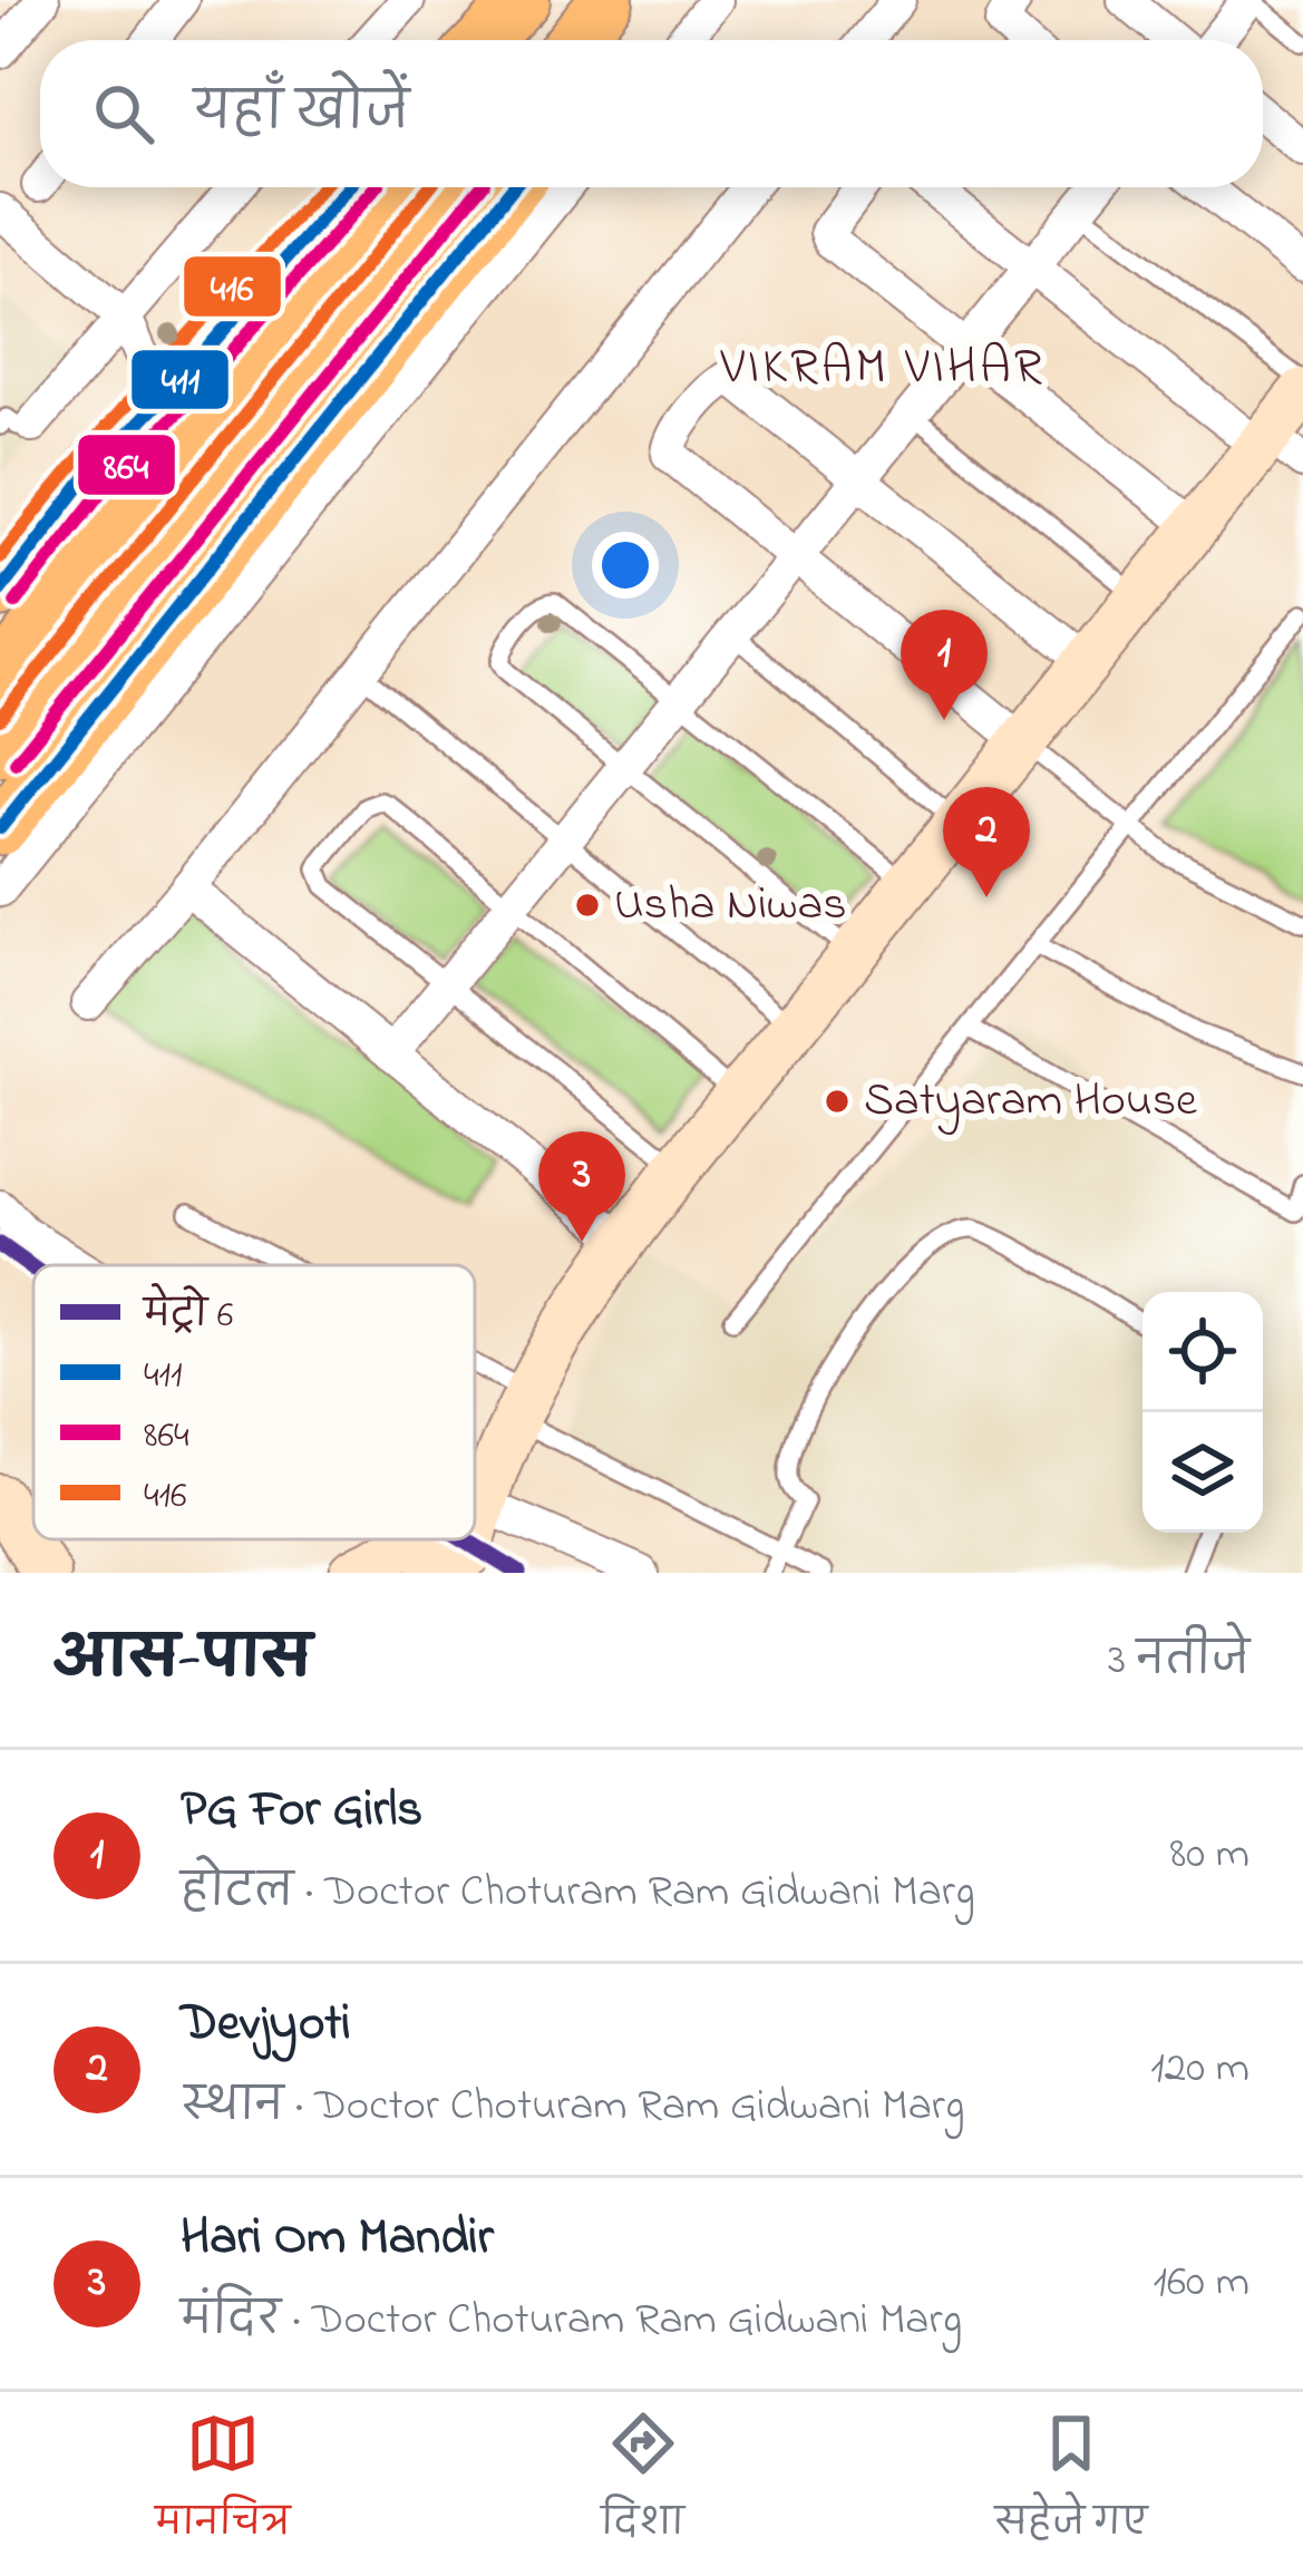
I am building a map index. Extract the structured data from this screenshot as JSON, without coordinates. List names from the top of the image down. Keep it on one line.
{"districts":["VIKRAM VIHAR"],"places":["Usha Niwas","Satyaram House"],"lines":["transit line 411","transit line 864","transit line 416","metro line 6"],"legend":["मेट्रो 6","411","864","416"],"page":{"search":"यहाँ खोजें","pins":["1","2","3"],"heading":["आस-पास","3 नतीजे"],"list":[{"mark":"1","name":"PG For Girls","note":"होटल · Doctor Choturam Ram Gidwani Marg","value":"80 m"},{"mark":"2","name":"Devjyoti","note":"स्थान · Doctor Choturam Ram Gidwani Marg","value":"120 m"},{"mark":"3","name":"Hari Om Mandir","note":"मंदिर · Doctor Choturam Ram Gidwani Marg","value":"160 m"}],"nav":["मानचित्र","दिशा","सहेजे गए"]}}
